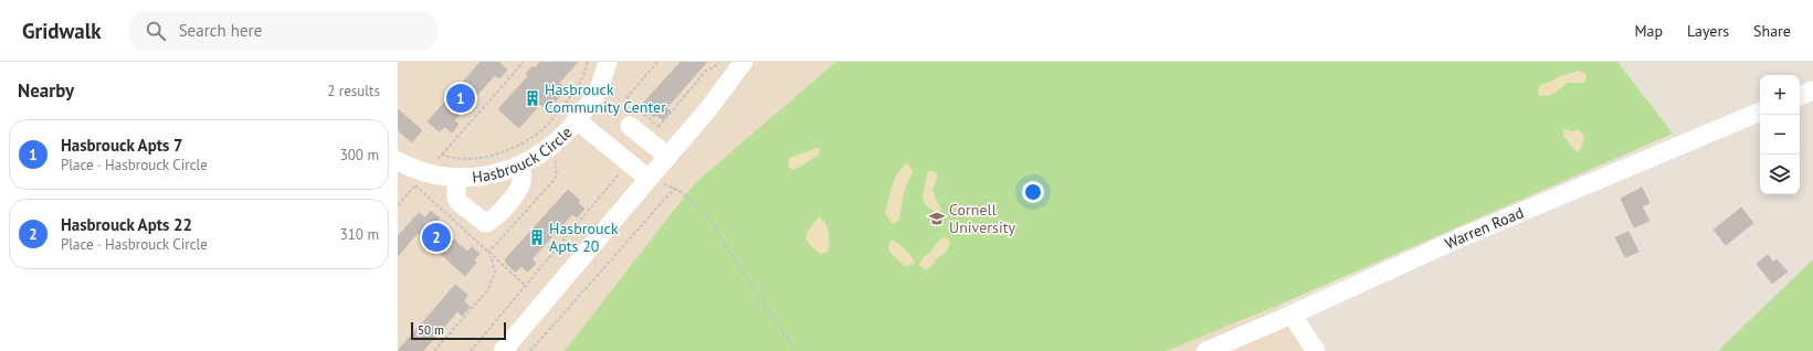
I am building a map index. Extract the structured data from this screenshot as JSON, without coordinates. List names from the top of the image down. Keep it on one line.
{"streets":{"street":["Hasbrouck Circle","Warren Road"]},"places":{"building":["Hasbrouck Community Center","Hasbrouck Apts 20"],"school or university":["Cornell University"]},"scale_bar":"50 m","page":{"header":"Gridwalk","search":"Search here","nav":["Map","Layers","Share"],"heading":["Nearby","2 results"],"map_buttons":["+","−"],"pins":["1","2"],"list":[{"mark":"1","name":"Hasbrouck Apts 7","note":"Place · Hasbrouck Circle","value":"300 m"},{"mark":"2","name":"Hasbrouck Apts 22","note":"Place · Hasbrouck Circle","value":"310 m"}],"scale":"50 m"}}
